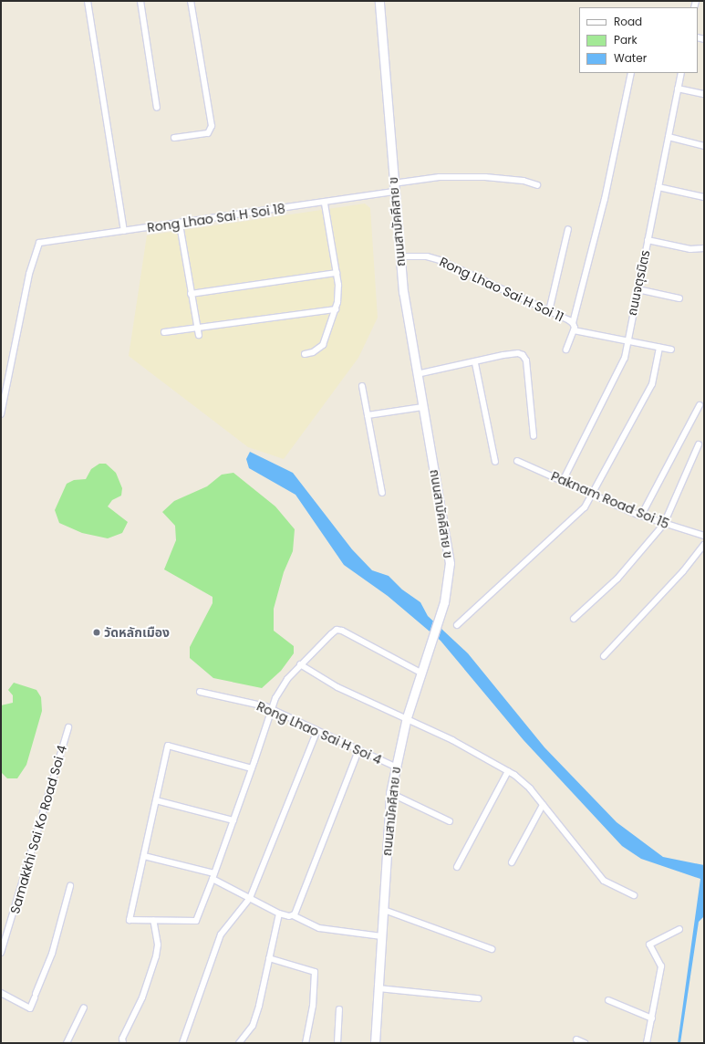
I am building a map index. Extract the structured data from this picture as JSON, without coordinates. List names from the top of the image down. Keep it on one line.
{"streets":{"main road":["ถนนสามัคคีสาย ข"],"street":["Rong Lhao Sai H Soi 18","ถนนจตุรมิตร","Rong Lhao Sai H Soi 11","Paknam Road Soi 15","Rong Lhao Sai H Soi 4","Samakkhi Sai Ko Road Soi 4"]},"crossings":[["Rong Lhao Sai H Soi 18","ถนนสามัคคีสาย ข"],["ถนนสามัคคีสาย ข","Rong Lhao Sai H Soi 11"],["ถนนสามัคคีสาย ข","Rong Lhao Sai H Soi 4"],["ถนนจตุรมิตร","Rong Lhao Sai H Soi 11"],["ถนนจตุรมิตร","Paknam Road Soi 15"]],"places":["วัดหลักเมือง"],"legend":["Road","Park","Water"]}
